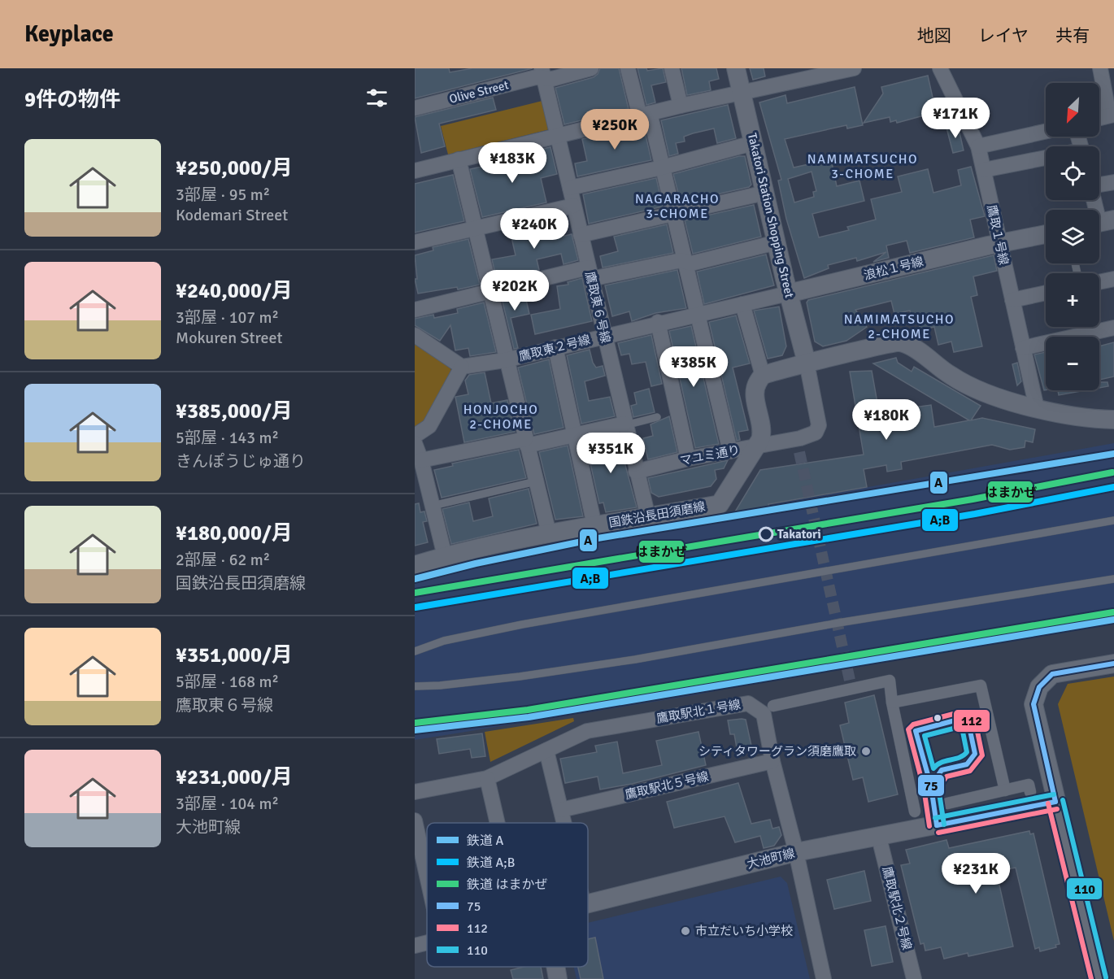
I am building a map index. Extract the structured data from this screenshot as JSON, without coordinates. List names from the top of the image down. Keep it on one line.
{"streets":{"street":["Olive Street","Takatori Station Shopping Street","鷹取１号線","浪松１号線","鷹取東６号線","鷹取東２号線","マユミ通り","国鉄沿長田須磨線","鷹取駅北１号線","鷹取駅北５号線","大池町線","鷹取駅北２号線"]},"crossings":[["Olive Street","鷹取東６号線"],["Takatori Station Shopping Street","浪松１号線"],["Takatori Station Shopping Street","鷹取東２号線"],["鷹取１号線","浪松１号線"],["浪松１号線","鷹取東２号線"],["鷹取東６号線","鷹取東２号線"],["鷹取東６号線","マユミ通り"],["鷹取東６号線","国鉄沿長田須磨線"],["マユミ通り","国鉄沿長田須磨線"],["鷹取駅北１号線","鷹取駅北５号線"],["鷹取駅北１号線","大池町線"],["大池町線","鷹取駅北２号線"]],"districts":["NAMIMATSUCHO 3-CHOME","NAGARACHO 3-CHOME","NAMIMATSUCHO 2-CHOME","HONJOCHO 2-CHOME"],"places":["Takatori","シティタワーグラン須磨鷹取","市立だいち小学校"],"lines":["rail line A","rail line はまかぜ","rail line A;B","transit line 75","transit line 112","transit line 110"],"legend":["鉄道 A","鉄道 A;B","鉄道 はまかぜ","75","112","110"],"north":"bottom left","page":{"header":"Keyplace","nav":["地図","レイヤ","共有"],"heading":"9件の物件","map_buttons":["+","−"],"price":["¥171K","¥250K","¥183K","¥240K","¥202K","¥385K","¥180K","¥351K","¥231K"],"list":[{"name":"¥250,000/月","note":"3部屋 · 95 m² · Kodemari Street"},{"name":"¥240,000/月","note":"3部屋 · 107 m² · Mokuren Street"},{"name":"¥385,000/月","note":"5部屋 · 143 m² · きんぽうじゅ通り"},{"name":"¥180,000/月","note":"2部屋 · 62 m² · 国鉄沿長田須磨線"},{"name":"¥351,000/月","note":"5部屋 · 168 m² · 鷹取東６号線"},{"name":"¥231,000/月","note":"3部屋 · 104 m² · 大池町線"}]}}
